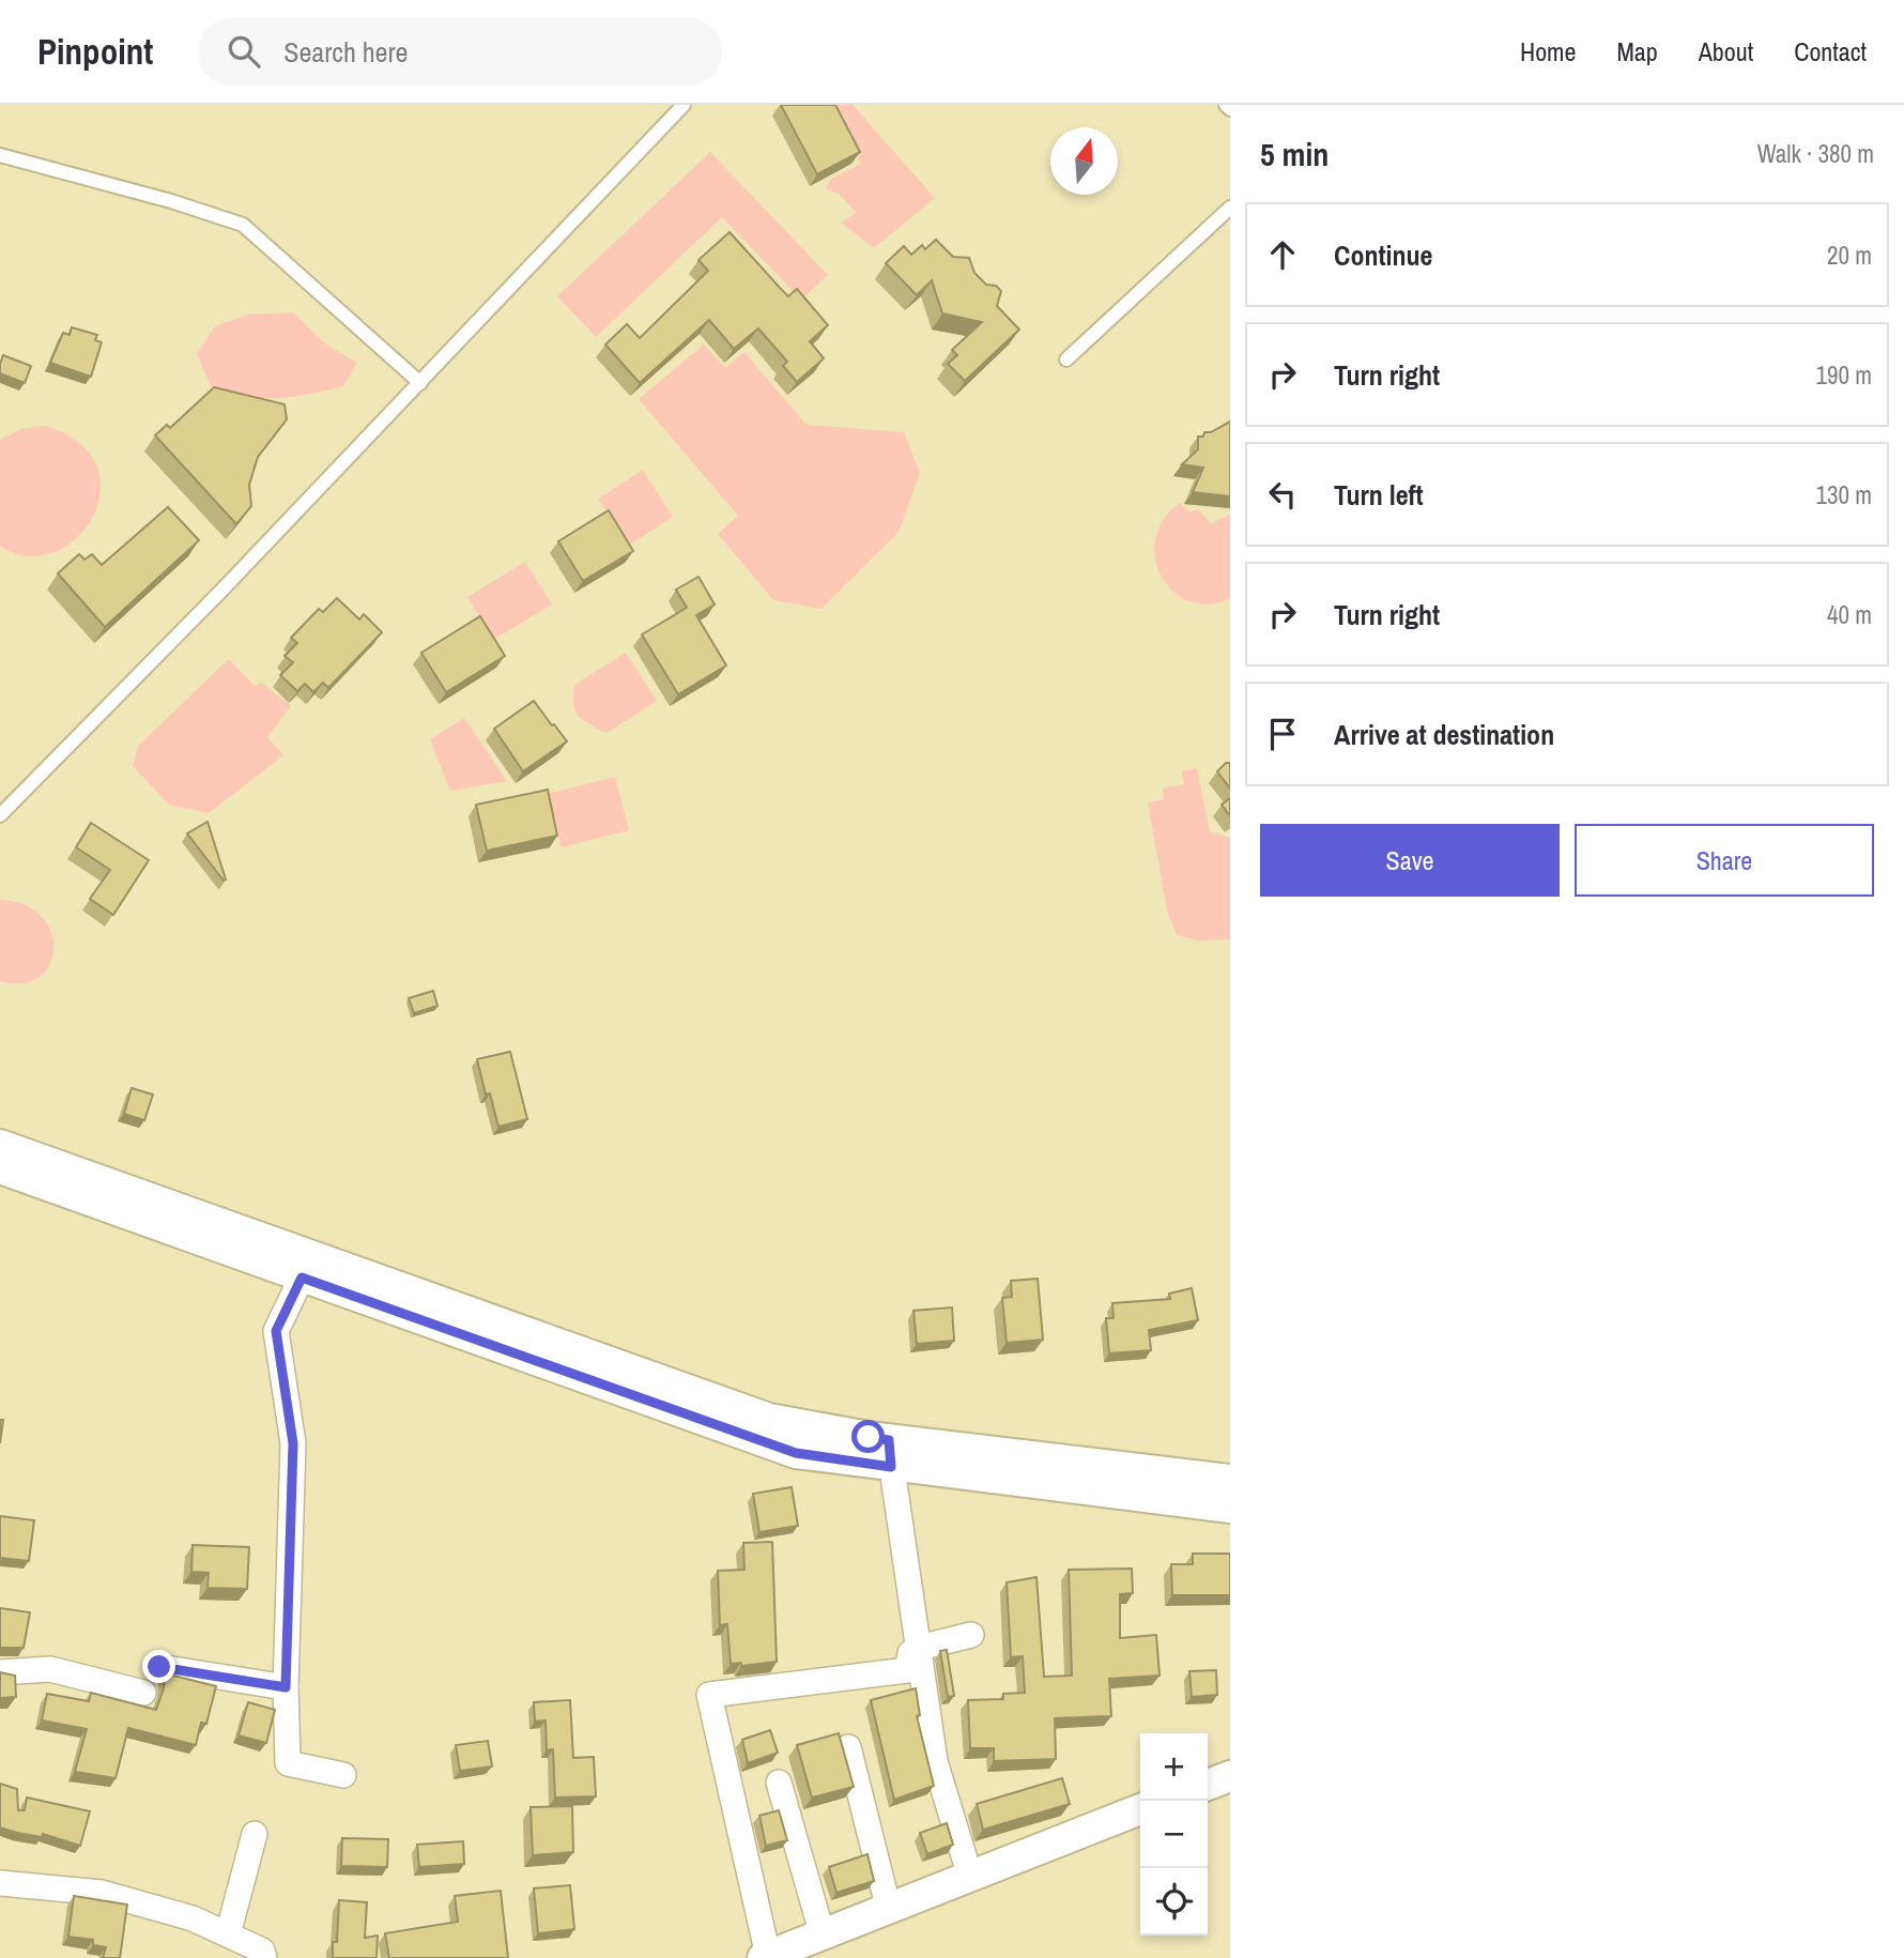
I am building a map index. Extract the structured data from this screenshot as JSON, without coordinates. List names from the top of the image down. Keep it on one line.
{"north":"top","page":{"header":"Pinpoint","search":"Search here","nav":["Home","Map","About","Contact"],"heading":["5 min","Walk · 380 m"],"list":[["Continue","20 m"],["Turn right","190 m"],["Turn left","130 m"],["Turn right","40 m"],"Arrive at destination"],"buttons":["Save","Share"],"map_buttons":["+","−"]}}
